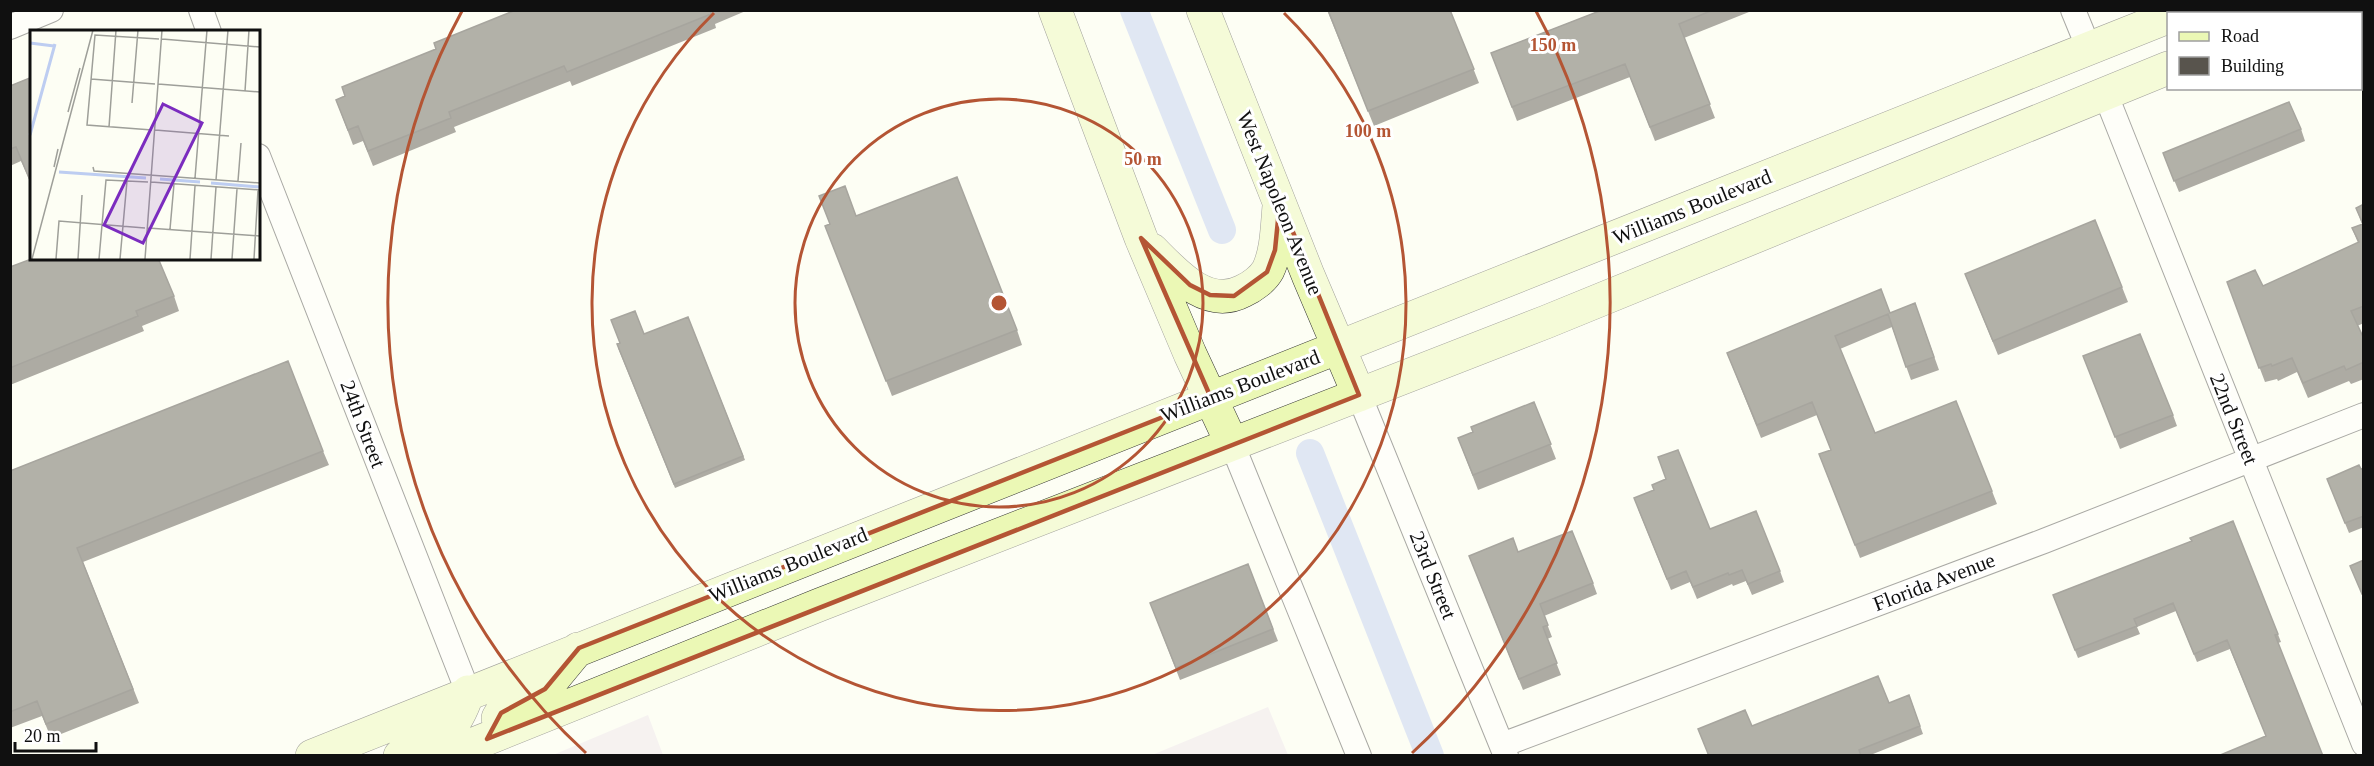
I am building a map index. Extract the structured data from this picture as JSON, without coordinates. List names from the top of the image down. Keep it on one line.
{"streets":{"main road":["West Napoleon Avenue","Williams Boulevard"],"street":["22nd Street","24th Street","23rd Street","Florida Avenue"]},"crossings":[["West Napoleon Avenue","Williams Boulevard"],["West Napoleon Avenue","23rd Street"],["Williams Boulevard","24th Street"],["22nd Street","Florida Avenue"],["23rd Street","Florida Avenue"]],"legend":["Road","Building"],"scale_bar":"20 m","rings":["150 m","100 m","50 m"]}
